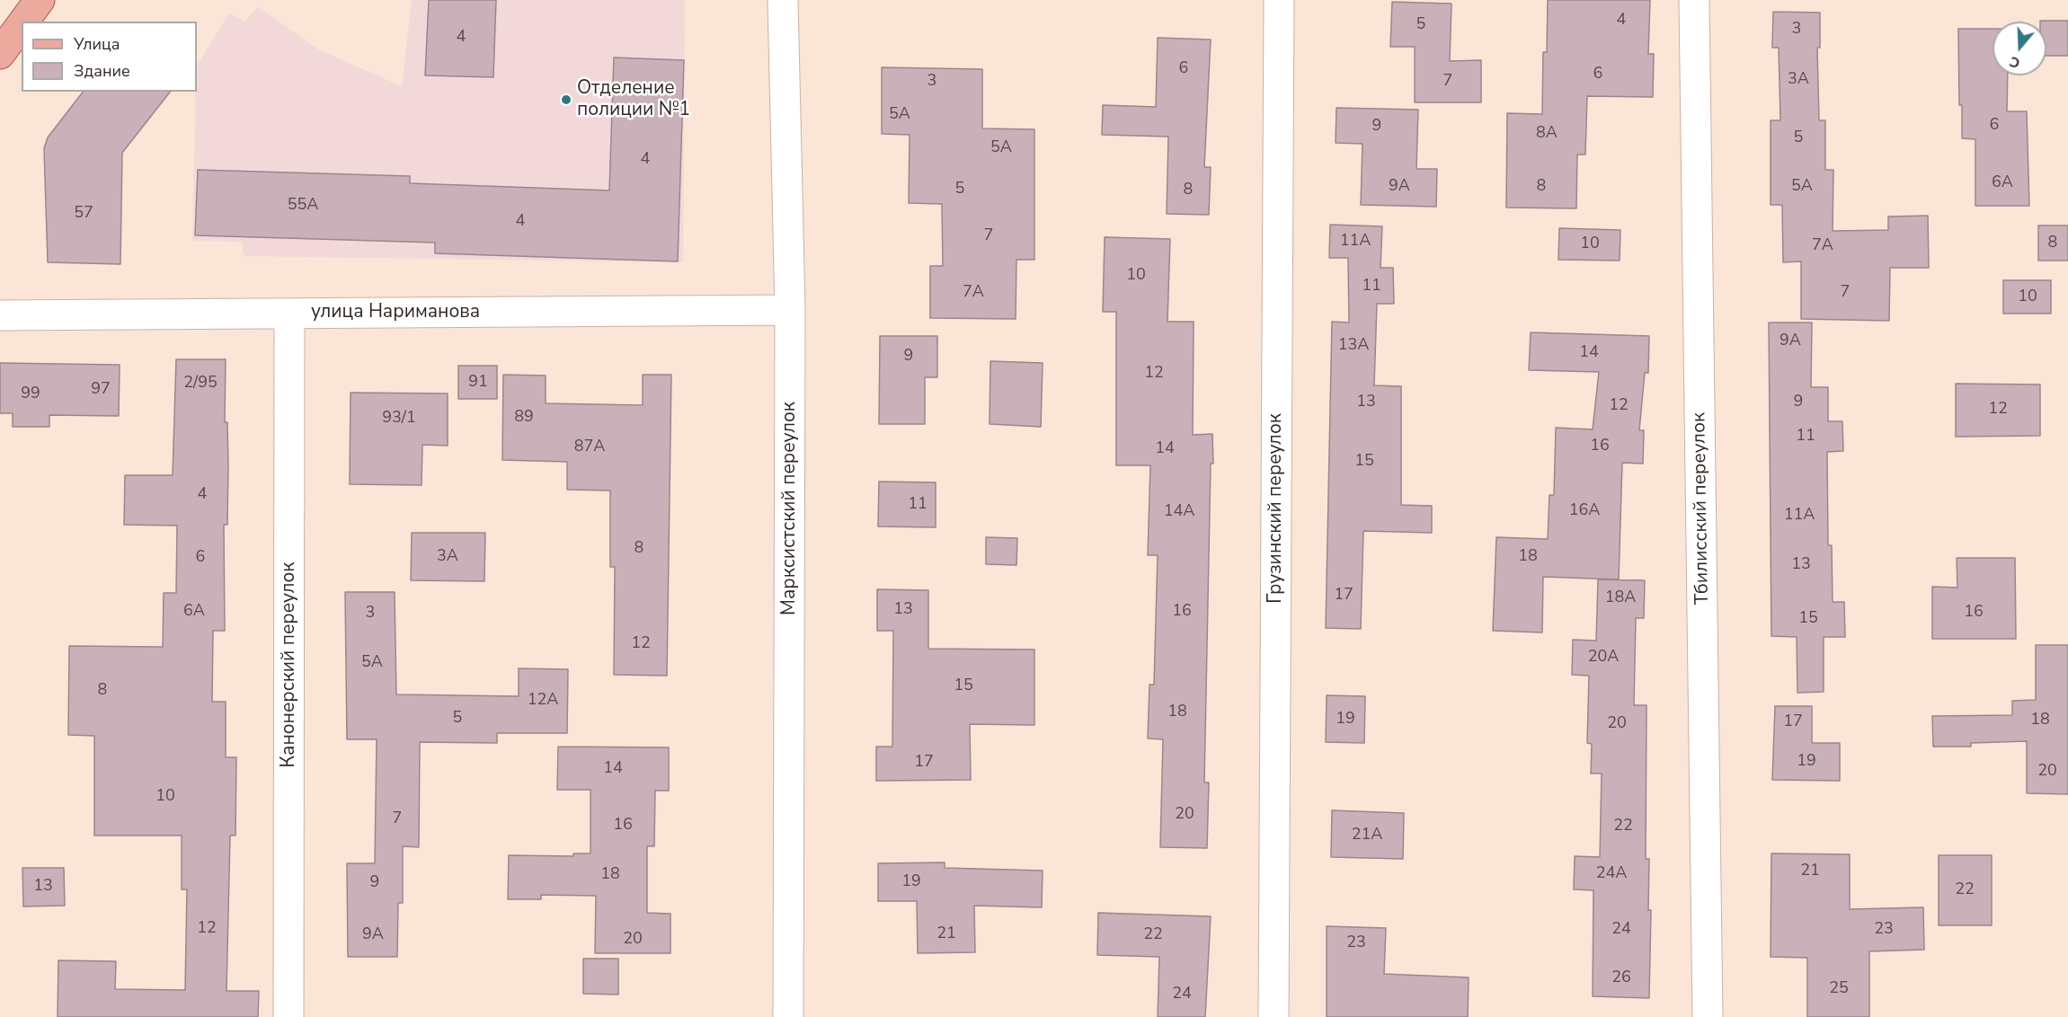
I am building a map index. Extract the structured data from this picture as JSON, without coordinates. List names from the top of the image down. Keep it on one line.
{"streets":{"street":["улица Нариманова","Марксистский переулок","Грузинский переулок","Тбилисский переулок","Канонерский переулок"]},"crossings":[["улица Нариманова","Марксистский переулок"],["улица Нариманова","Канонерский переулок"]],"places":["Отделение полиции №1"],"house_numbers":["4","5","3","4","6","6","3А","3","7","5А","6","9","8А","5","5А","4","6А","9А","8","5А","5","8","55А","57","4","7","11А","8","10","7А","10","11","7А","7","10","9А","13А","14","9","12","91","2/95","97","99","13","9","12","12","89","93/1","11","16","87А","14","15","4","11","16А","14А","11А","8","3А","18","6","13","17","18А","13","6А","16","16","3","15","12","20А","5А","15","8","12А","18","5","19","18","17","20","19","17","14","20","10","20","7","16","22","21А","21","24А","18","19","9","13","22","12","24","23","21","9А","22","20","23","26","25","24"],"legend":["Улица","Здание"],"north":"bottom"}
